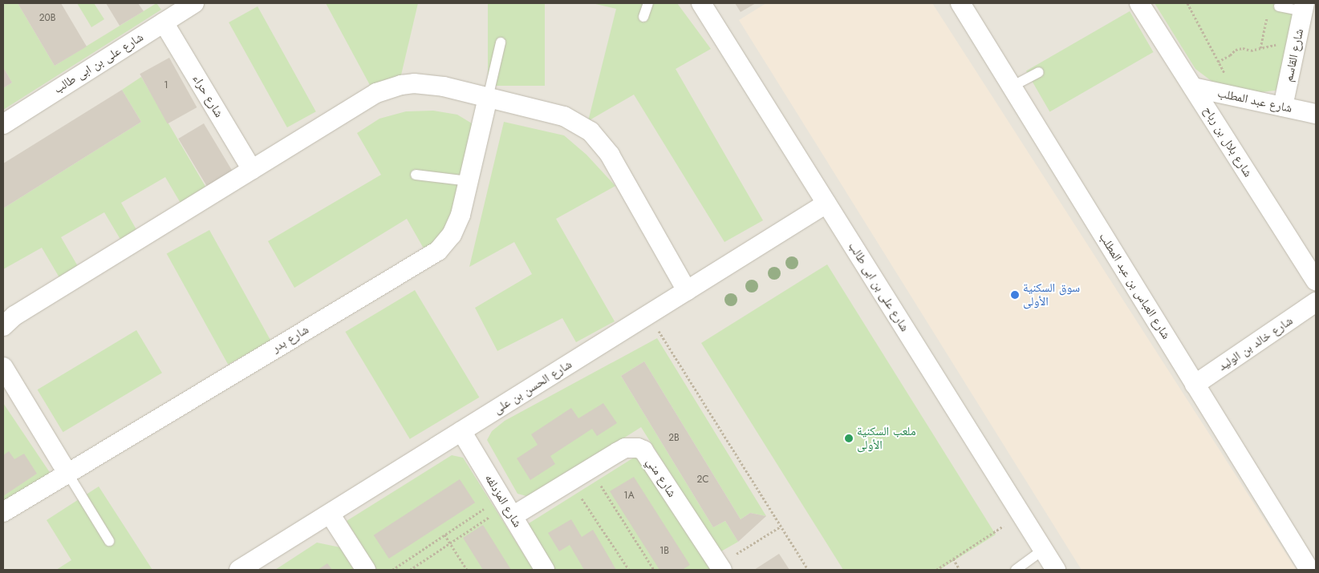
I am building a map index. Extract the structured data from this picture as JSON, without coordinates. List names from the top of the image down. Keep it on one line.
{"streets":{"street":["شارع القاسم","شارع على بن ابى طالب","شارع حراء","شارع عبد المطلب","شارع بلال بن رباح","شارع العباس بن عبد المطلب","شارع بدر","شارع خالد بن الوليد","شارع الحسن بن على","شارع مني","شارع المزدلفه"]},"crossings":[["شارع القاسم","شارع عبد المطلب"],["شارع على بن ابى طالب","شارع حراء"],["شارع على بن ابى طالب","شارع الحسن بن على"],["شارع عبد المطلب","شارع بلال بن رباح"],["شارع العباس بن عبد المطلب","شارع خالد بن الوليد"],["شارع الحسن بن على","شارع المزدلفه"],["شارع مني","شارع المزدلفه"]],"places":["سوق السكنية الأولى","ملعب السكنية الأولى"],"house_numbers":["20B","1","2B","2C","1A","1B"]}
